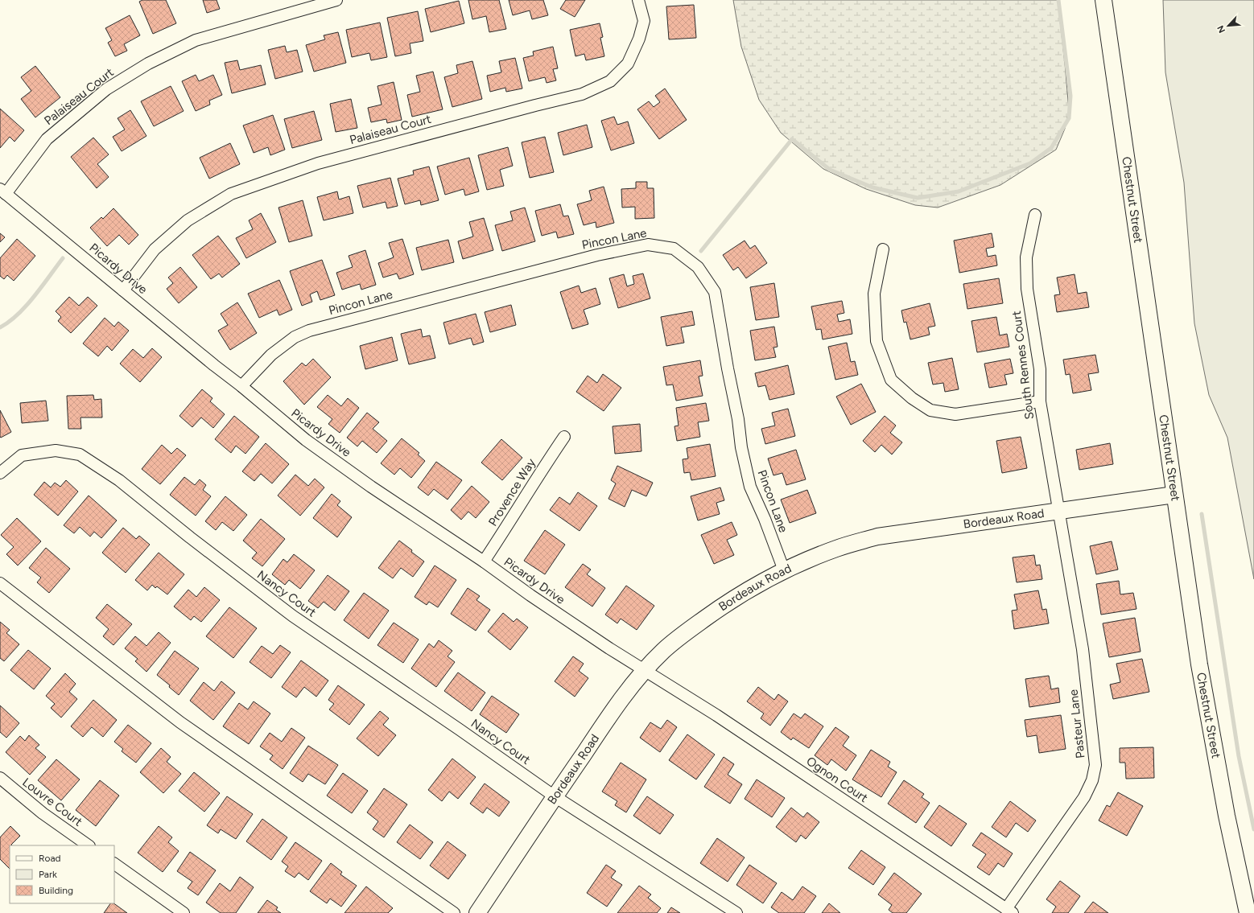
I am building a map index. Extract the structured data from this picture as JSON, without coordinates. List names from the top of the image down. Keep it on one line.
{"streets":{"main road":["Chestnut Street","Bordeaux Road"],"street":["Palaiseau Court","Pincon Lane","Picardy Drive","South Rennes Court","Provence Way","Nancy Court","Pasteur Lane","Ognon Court","Louvre Court"]},"crossings":[["Palaiseau Court","Picardy Drive"],["Chestnut Street","Bordeaux Road"],["Pincon Lane","Picardy Drive"],["Pincon Lane","Bordeaux Road"],["Picardy Drive","Provence Way"],["Picardy Drive","Bordeaux Road"],["Picardy Drive","Ognon Court"],["South Rennes Court","Bordeaux Road"],["South Rennes Court","Pasteur Lane"],["Bordeaux Road","Nancy Court"],["Bordeaux Road","Pasteur Lane"],["Bordeaux Road","Ognon Court"],["Pasteur Lane","Ognon Court"]],"legend":["Road","Park","Building"],"north":"bottom left"}
